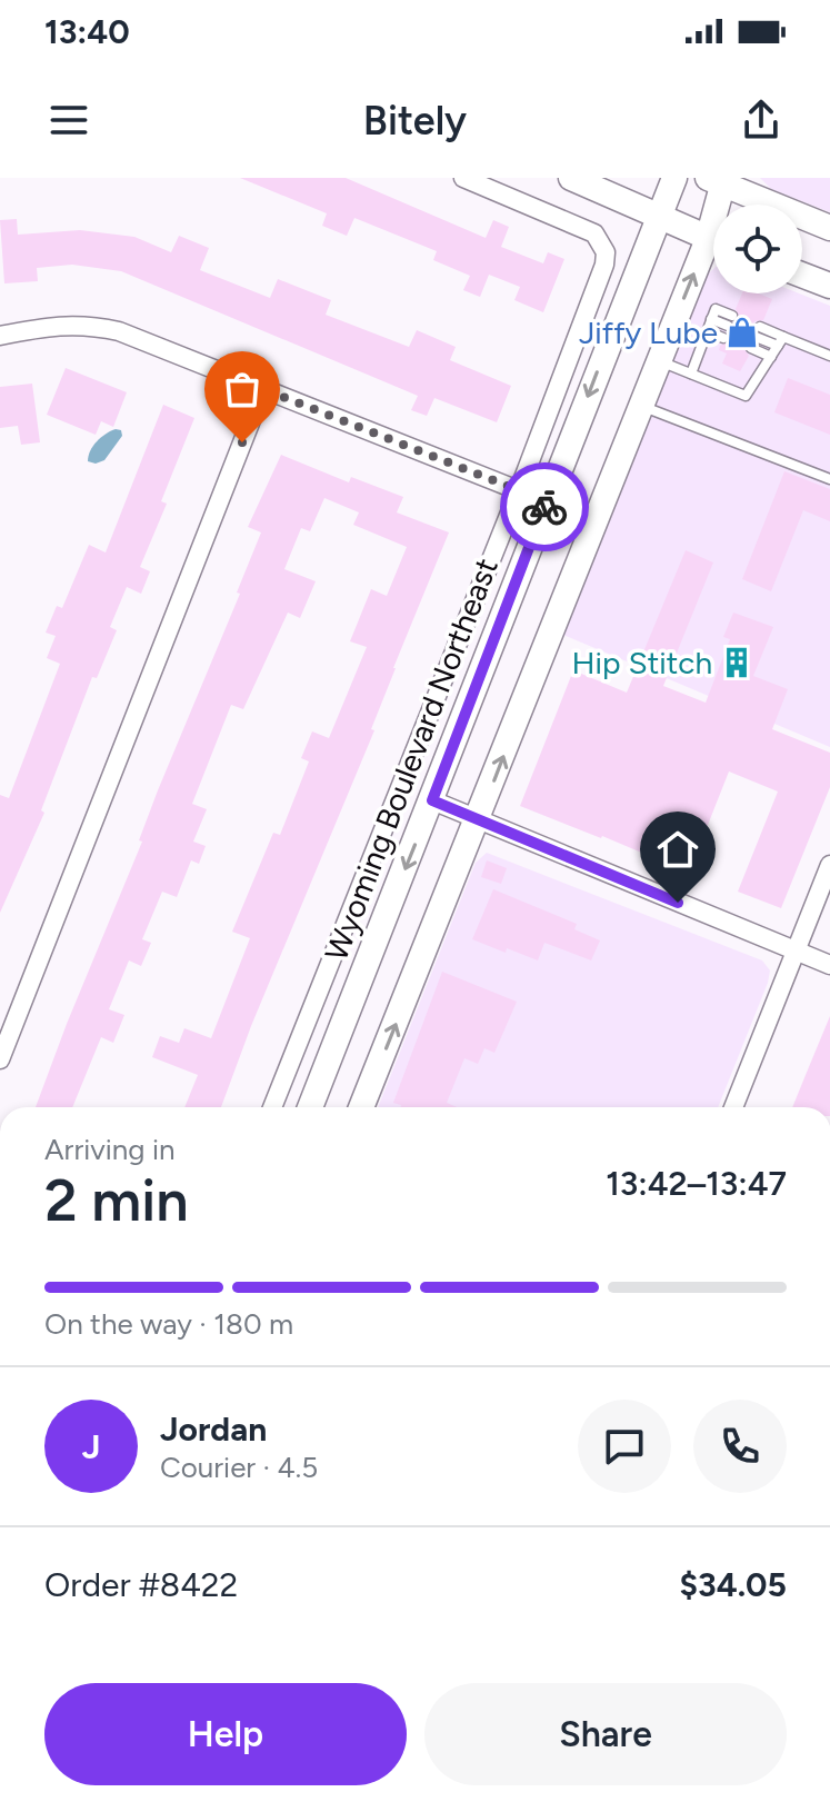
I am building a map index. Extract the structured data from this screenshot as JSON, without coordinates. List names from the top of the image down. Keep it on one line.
{"streets":{"main road":["Wyoming Boulevard Northeast"]},"places":{"shop":["Jiffy Lube"],"building":["Hip Stitch"]},"page":{"status":"13:40","header":"Bitely","heading":["2 min","Arriving in","13:42–13:47"],"panel":["Jordan","Courier · 4.5","Order #8422","$34.05"],"bar":"On the way · 180 m","round":"J","buttons":["Help","Share"]}}
